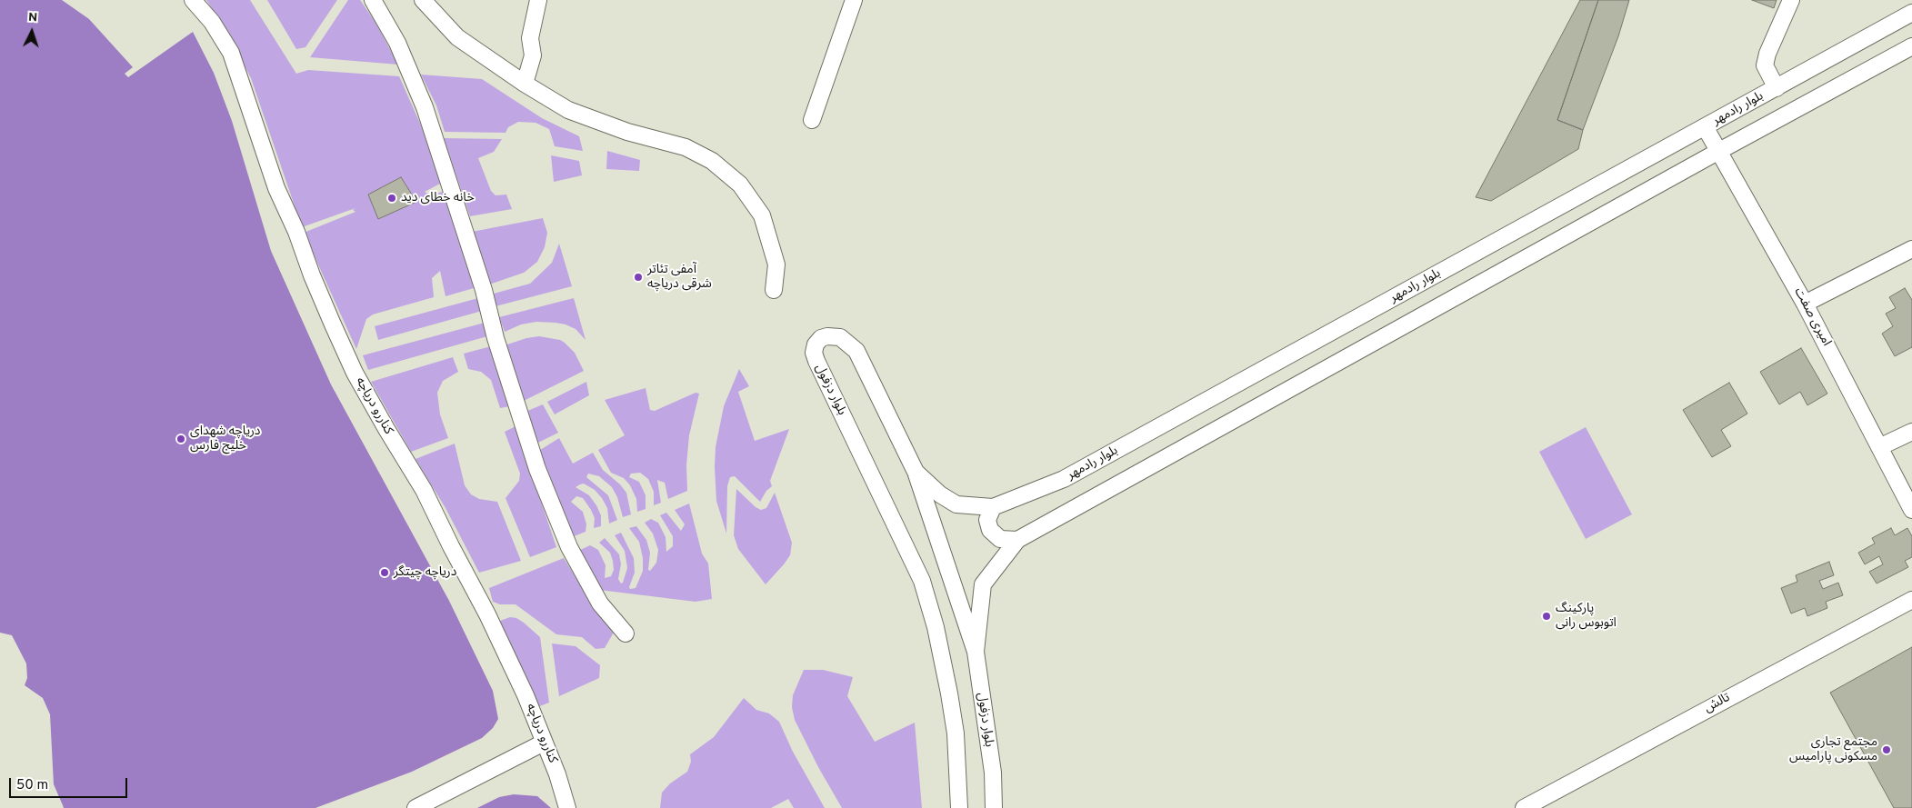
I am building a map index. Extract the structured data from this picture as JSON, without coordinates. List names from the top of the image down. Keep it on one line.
{"streets":{"street":["بلوار رادمهر","امیری صفت","بلوار دزفول","کناررو دریاچه","تالش"]},"crossings":[["بلوار رادمهر","امیری صفت"],["بلوار رادمهر","بلوار دزفول"]],"places":["خانه خطای دید","آمفی تئاتر شرقی دریاچه","دریاچه شهدای خلیج فارس","دریاچه چیتگر","پارکینگ اتوبوس رانی","مجتمع تجاری مسکونی پارامیس"],"scale_bar":"50 m","north":"top"}
